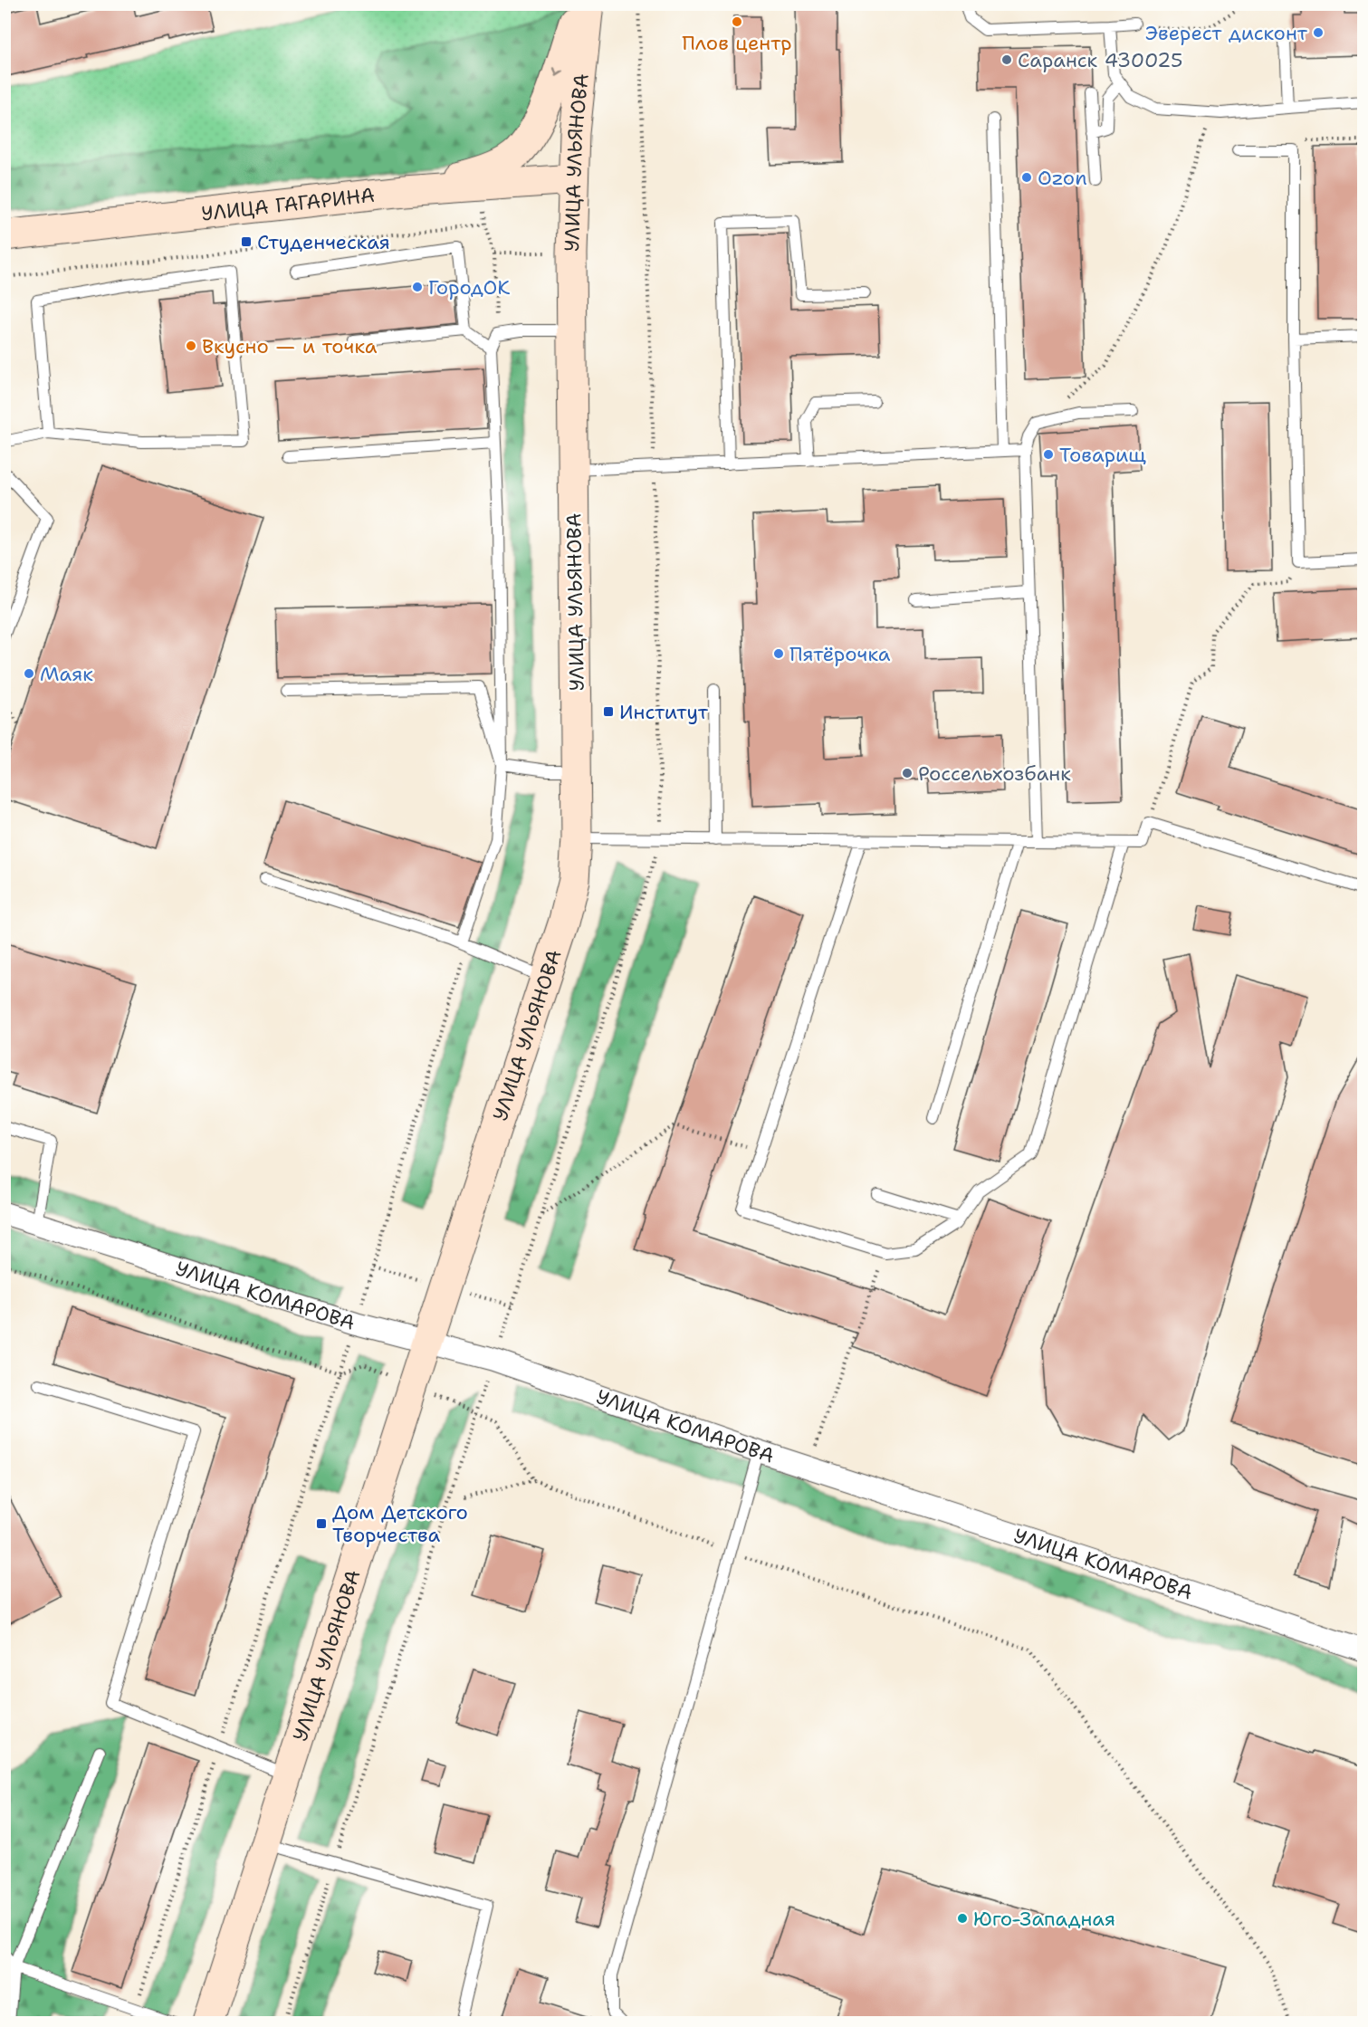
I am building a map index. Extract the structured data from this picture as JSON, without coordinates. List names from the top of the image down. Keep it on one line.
{"streets":{"main road":["УЛИЦА УЛЬЯНОВА","УЛИЦА ГАГАРИНА"],"street":["УЛИЦА КОМАРОВА"]},"crossings":[["УЛИЦА УЛЬЯНОВА","УЛИЦА ГАГАРИНА"],["УЛИЦА УЛЬЯНОВА","УЛИЦА КОМАРОВА"]],"places":{"other":["Плов центр","Эверест дисконт","Саранск 430025","Ozon","ГородОК","Вкусно — и точка","Товарищ","Пятёрочка","Маяк","Россельхозбанк","Юго-Западная"],"transit":["Студенческая","Институт","Дом Детского Творчества"]}}
